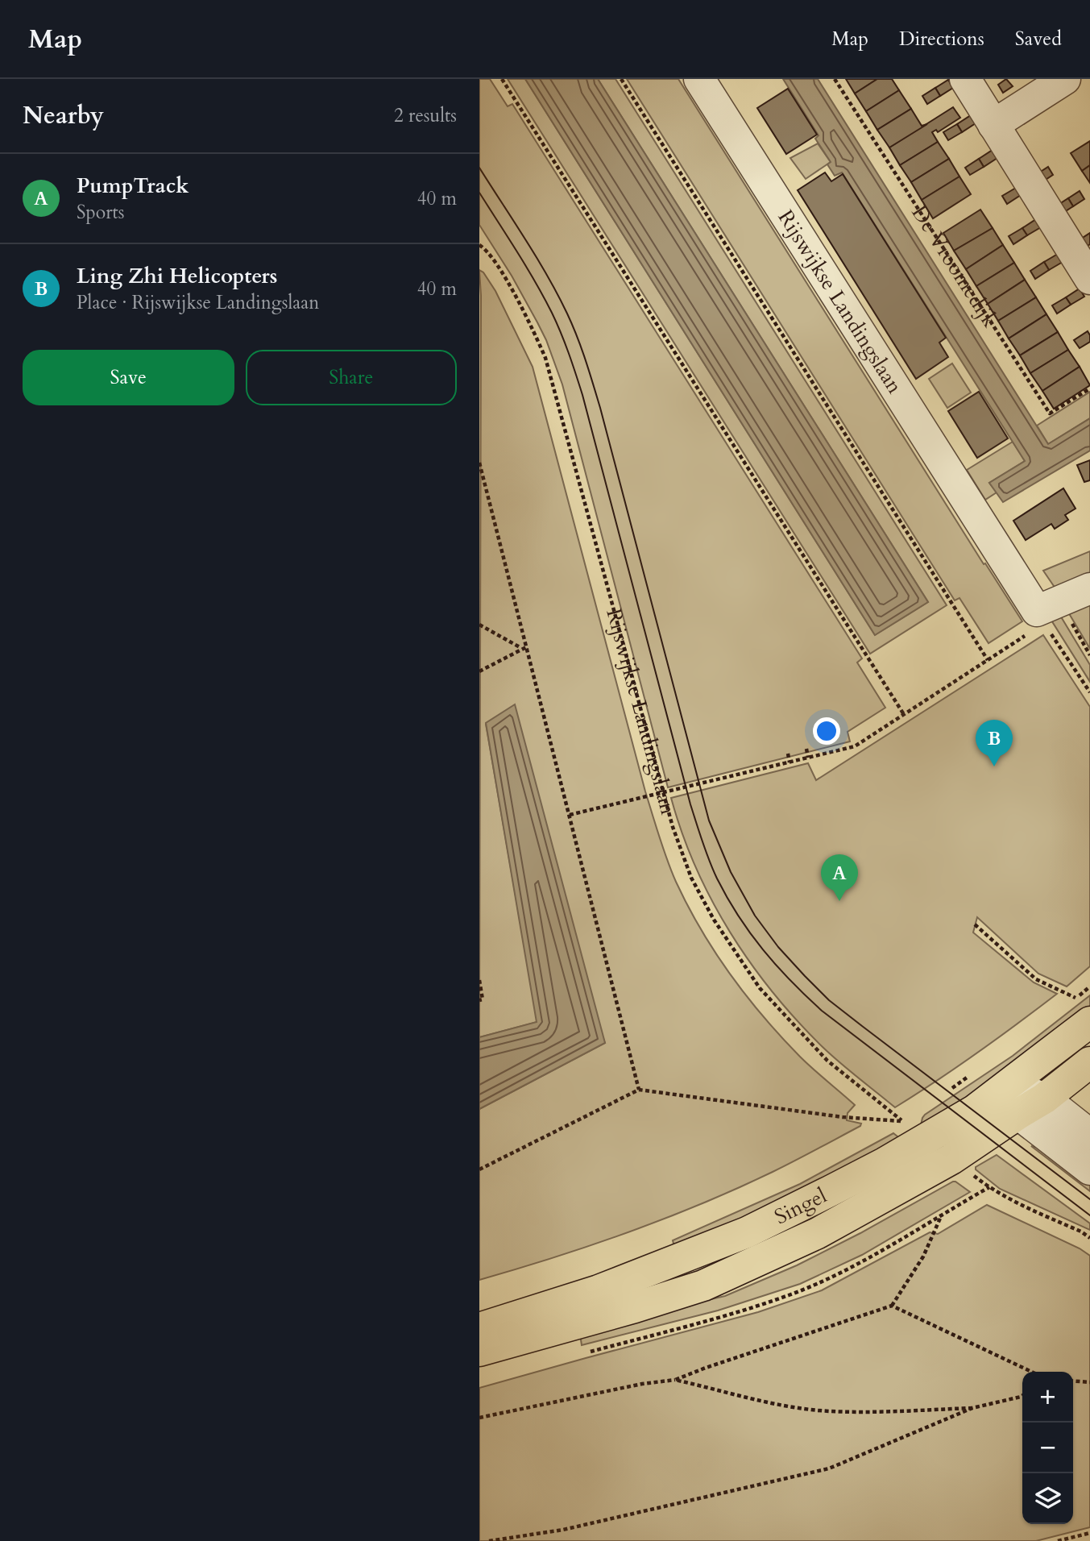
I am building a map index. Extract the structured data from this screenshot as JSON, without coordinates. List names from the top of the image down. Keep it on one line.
{"streets":{"main road":["Singel"],"street":["Rijswijkse Landingslaan"],"path":["De Vroomedijk"]},"page":{"header":"Map","nav":["Map","Directions","Saved"],"heading":["Nearby","2 results"],"list":[{"mark":"A","name":"PumpTrack","note":"Sports","value":"40 m"},{"mark":"B","name":"Ling Zhi Helicopters","note":"Place · Rijswijkse Landingslaan","value":"40 m"}],"buttons":["Save","Share"],"pins":["B","A"],"map_buttons":["+","−"]}}
